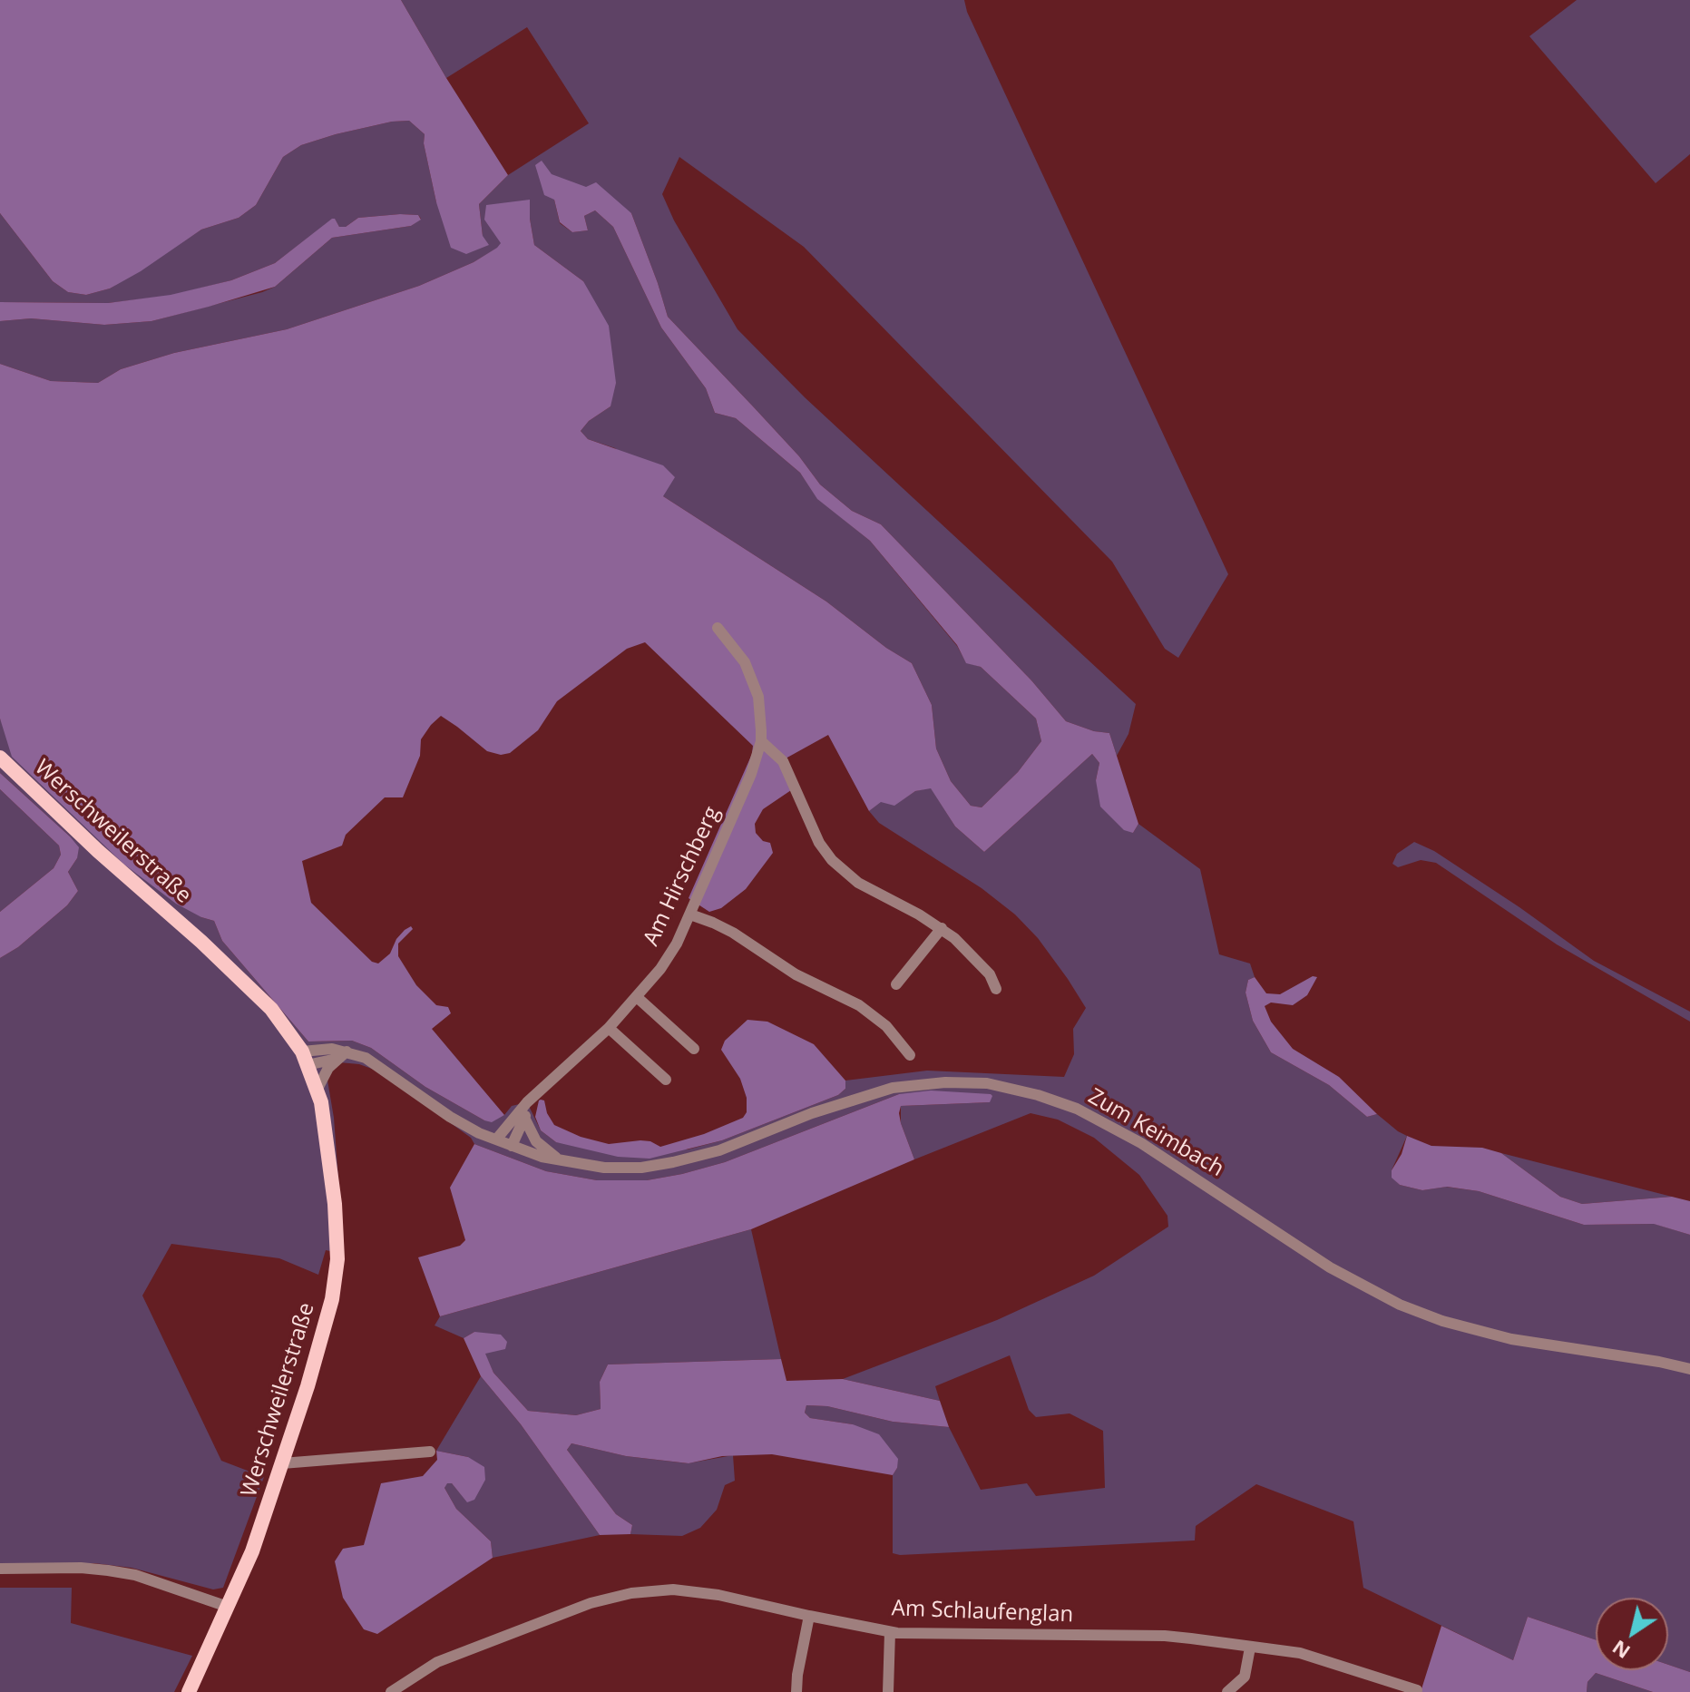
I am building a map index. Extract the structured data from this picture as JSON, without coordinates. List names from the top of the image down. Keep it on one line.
{"streets":{"main road":["Werschweilerstraße"],"street":["Am Hirschberg","Zum Keimbach","Am Schlaufenglan"]},"crossings":[["Werschweilerstraße","Zum Keimbach"],["Am Hirschberg","Zum Keimbach"]],"north":"bottom left"}
